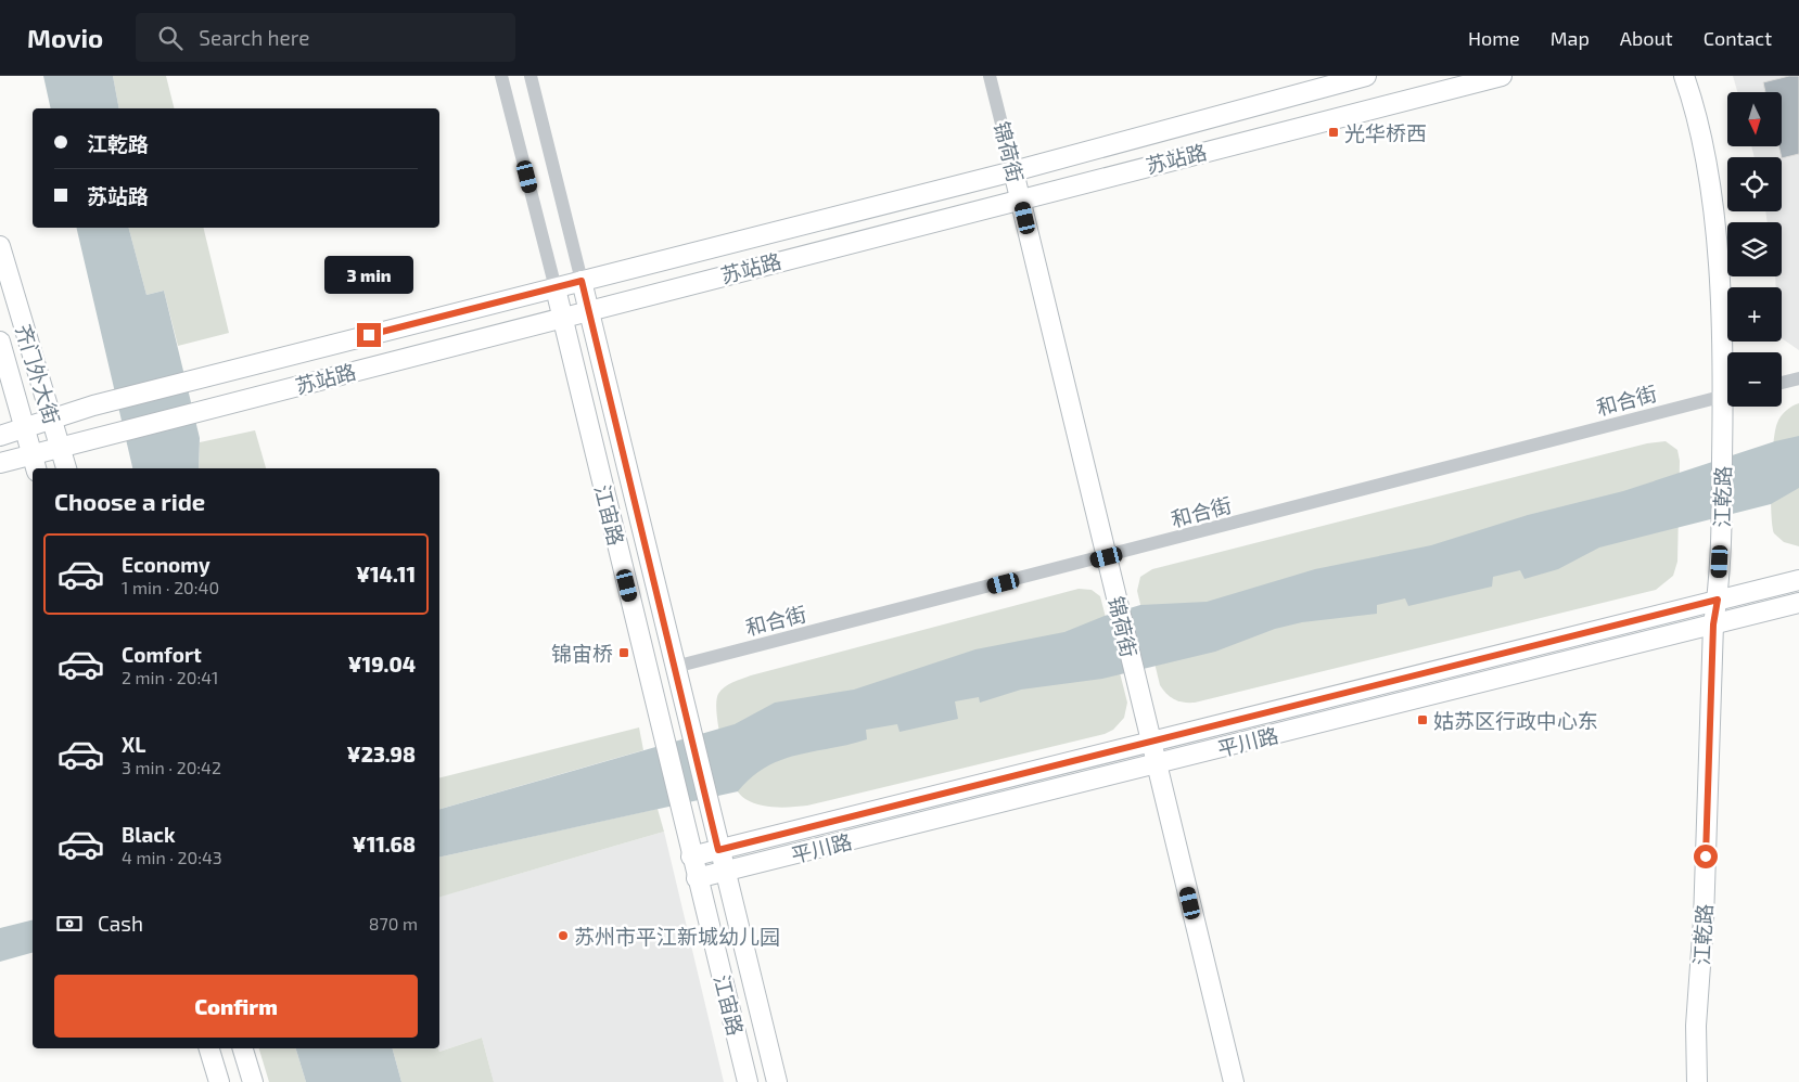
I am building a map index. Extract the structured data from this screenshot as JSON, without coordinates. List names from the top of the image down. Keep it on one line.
{"streets":{"street":["锦荷街","苏站路","齐门外大街","和合街","江乾路","江宙路","平川路"]},"crossings":[["锦荷街","苏站路"],["锦荷街","和合街"],["锦荷街","平川路"],["苏站路","齐门外大街"],["苏站路","江宙路"],["和合街","江宙路"],["江乾路","平川路"],["江宙路","平川路"]],"places":{"transit":["光华桥西","锦宙桥","姑苏区行政中心东"],"other":["苏州市平江新城幼儿园"]},"north":"bottom","page":{"header":"Movio","search":"Search here","nav":["Home","Map","About","Contact"],"map_buttons":["+","−"],"banner":["江乾路","苏站路"],"bubble":"3 min","heading":"Choose a ride","list":[{"name":"Economy","note":"1 min · 20:40","value":"¥14.11"},{"name":"Comfort","note":"2 min · 20:41","value":"¥19.04"},{"name":"XL","note":"3 min · 20:42","value":"¥23.98"},{"name":"Black","note":"4 min · 20:43","value":"¥11.68"}],"pay":["Cash","870 m"],"buttons":"Confirm"}}
